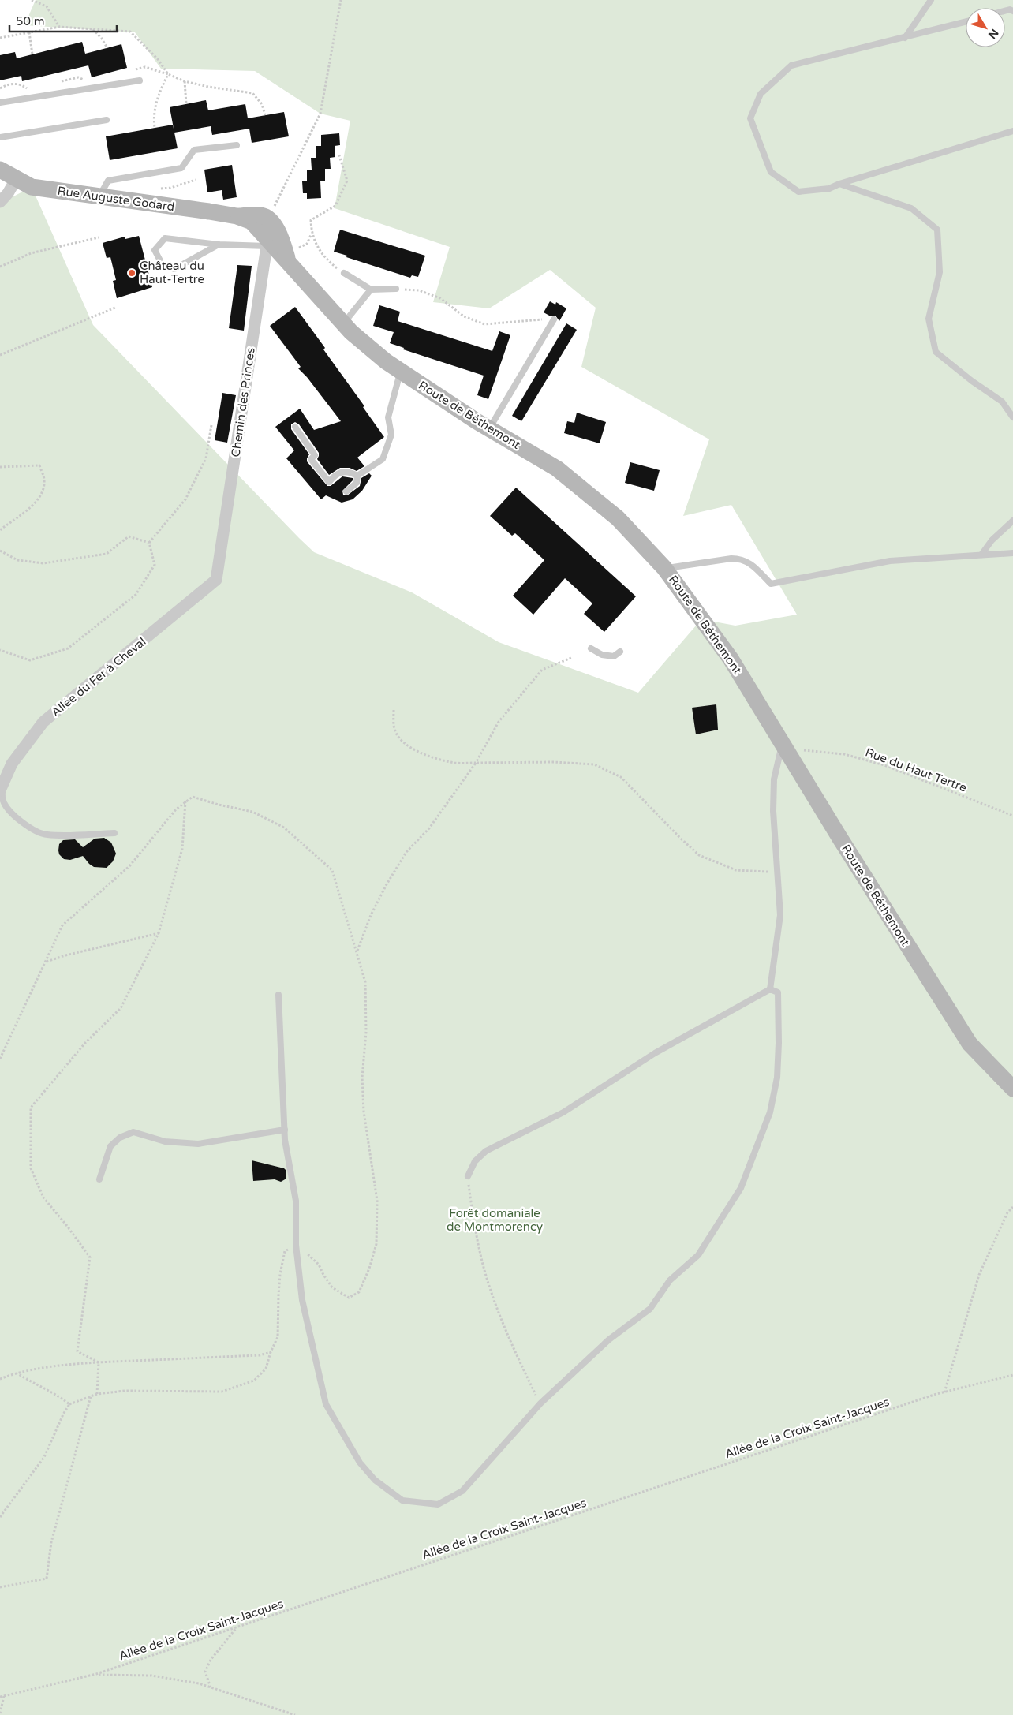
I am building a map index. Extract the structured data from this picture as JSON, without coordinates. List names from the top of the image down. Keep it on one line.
{"streets":{"street":["Rue Auguste Godard","Chemin des Princes","Route de Béthemont","Allée du Fer à Cheval"],"path":["Rue du Haut Tertre","Allée de la Croix Saint-Jacques"]},"crossings":[["Rue Auguste Godard","Chemin des Princes"],["Rue Auguste Godard","Route de Béthemont"],["Chemin des Princes","Route de Béthemont"],["Chemin des Princes","Allée du Fer à Cheval"],["Route de Béthemont","Rue du Haut Tertre"]],"parks":["Forêt domaniale de Montmorency"],"places":["Château du Haut-Tertre"],"scale_bar":"50 m","north":"bottom right"}
